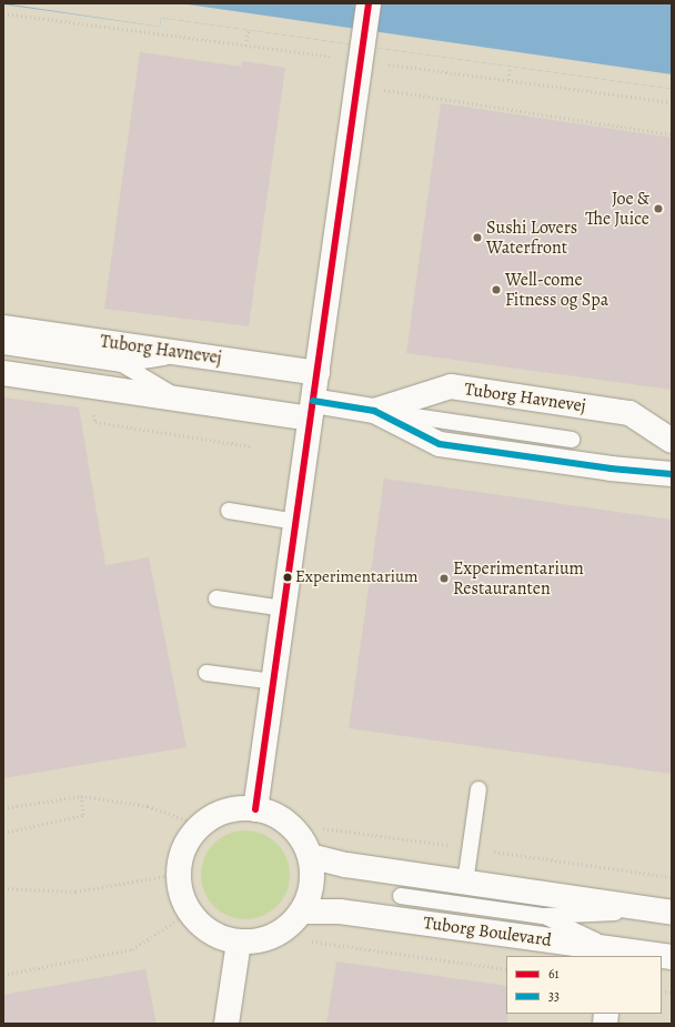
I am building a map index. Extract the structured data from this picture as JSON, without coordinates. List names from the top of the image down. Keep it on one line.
{"streets":{"street":["Tuborg Havnevej","Tuborg Boulevard"]},"places":["Joe & The Juice","Sushi Lovers Waterfront","Well-come Fitness og Spa","Experimentarium","Experimentarium Restauranten"],"lines":["transit line 61","transit line 33"],"legend":["61","33"]}
